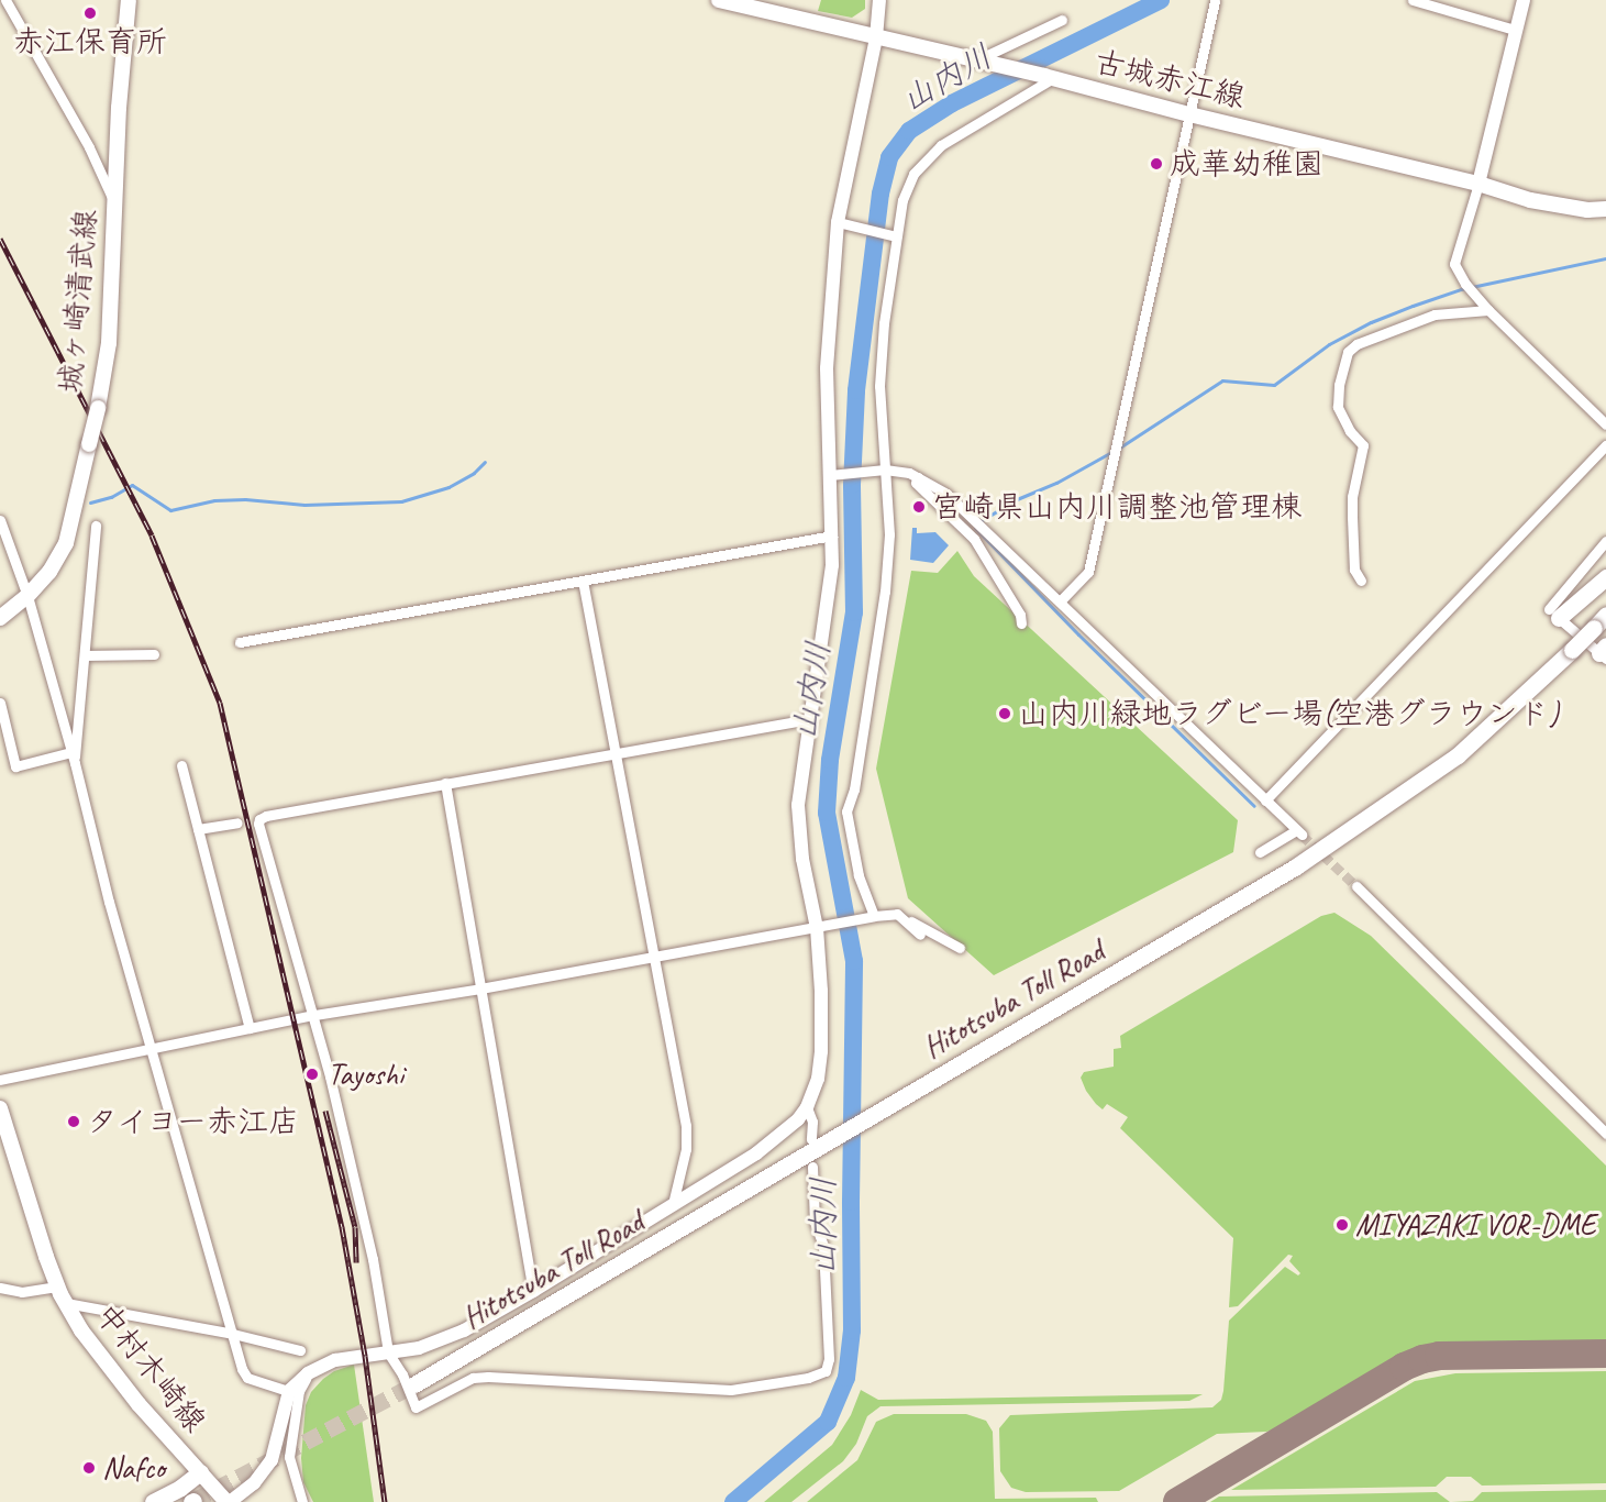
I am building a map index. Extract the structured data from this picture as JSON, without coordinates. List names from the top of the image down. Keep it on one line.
{"streets":{"main road":["古城赤江線","城ヶ崎清武線","Hitotsuba Toll Road","中村木崎線"]},"water":["山内川"],"places":["赤江保育所","成華幼稚園","宮崎県山内川調整池管理棟","山内川緑地ラグビー場(空港グラウンド)","Tayoshi","タイヨー赤江店","MIYAZAKI VOR-DME","Nafco"]}
